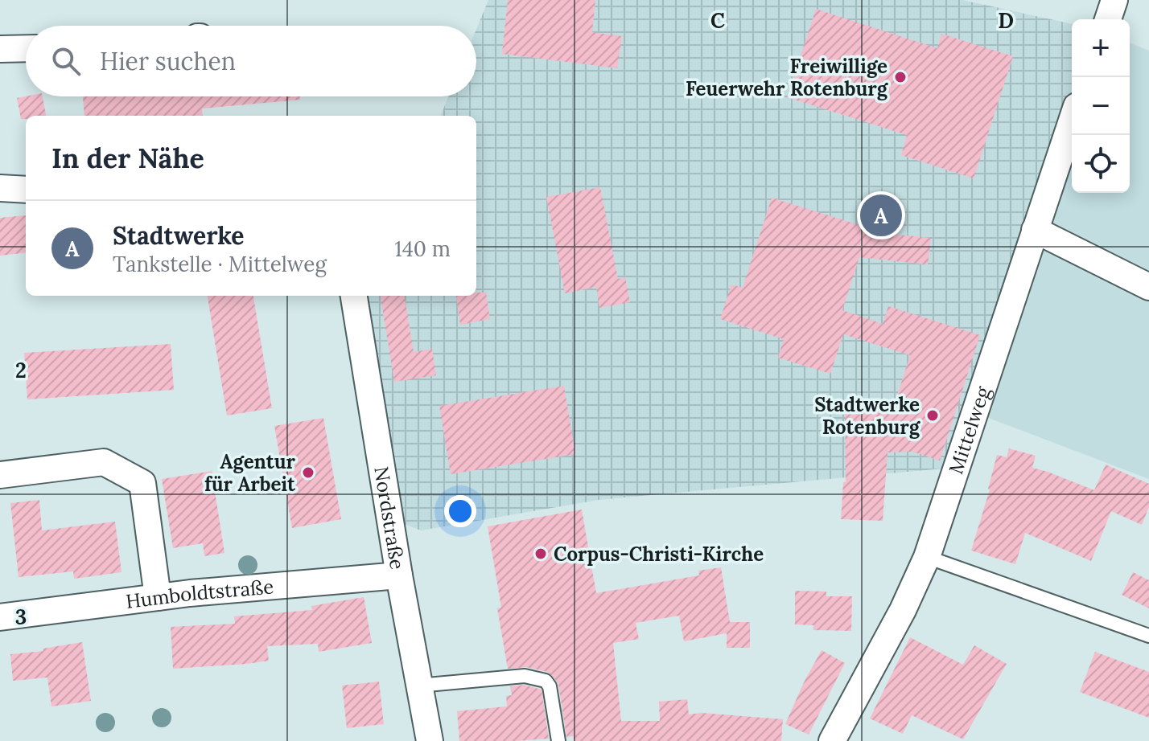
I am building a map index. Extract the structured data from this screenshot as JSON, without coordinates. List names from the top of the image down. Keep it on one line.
{"streets":{"street":["Mittelweg","Nordstraße","Humboldtstraße"]},"crossings":[["Nordstraße","Humboldtstraße"]],"places":["Freiwillige Feuerwehr Rotenburg","Stadtwerke Rotenburg","Agentur für Arbeit","Corpus-Christi-Kirche"],"page":{"map_buttons":["+","−"],"search":"Hier suchen","heading":"In der Nähe","pins":"A","list":[{"mark":"A","name":"Stadtwerke","note":"Tankstelle · Mittelweg","value":"140 m"}]},"grid":{"columns":["C","D"],"rows":["2","3"]}}
